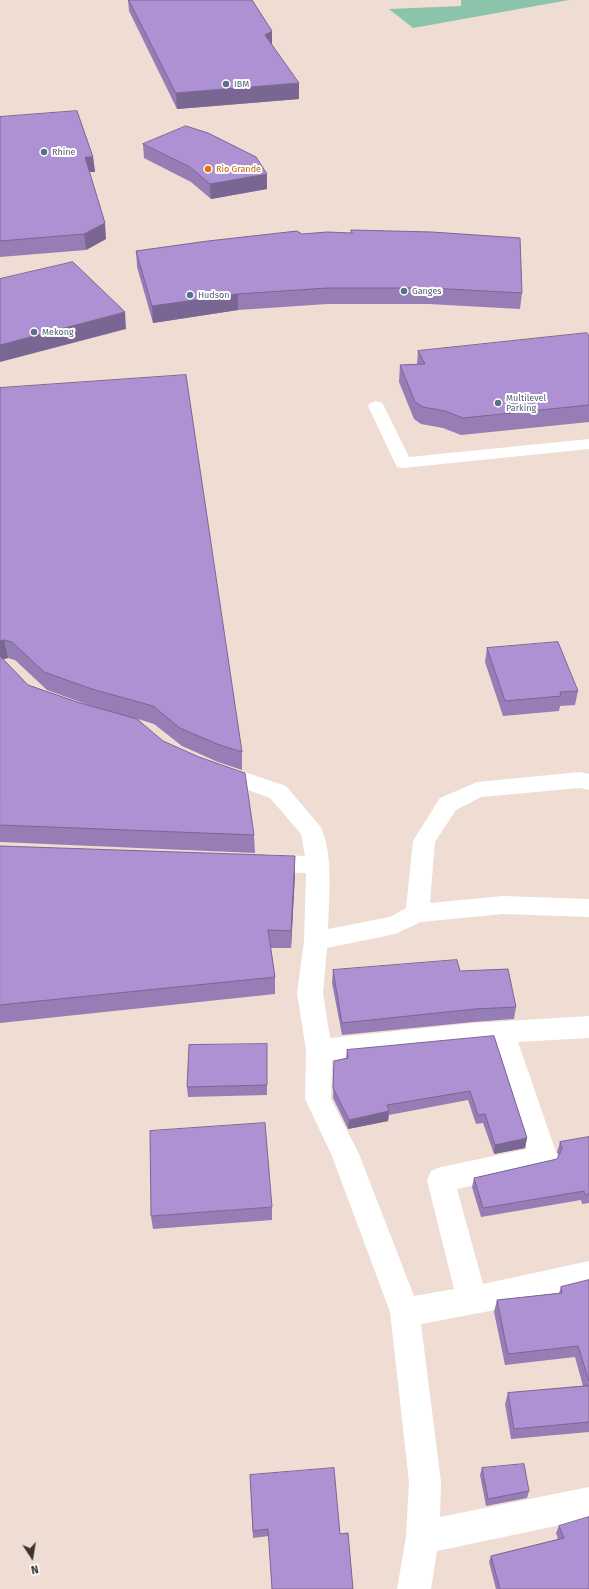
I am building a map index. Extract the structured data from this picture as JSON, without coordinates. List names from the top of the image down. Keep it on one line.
{"places":["IBM","Rhine","Rio Grande","Ganges","Hudson","Mekong","Multilevel Parking"],"north":"bottom"}
